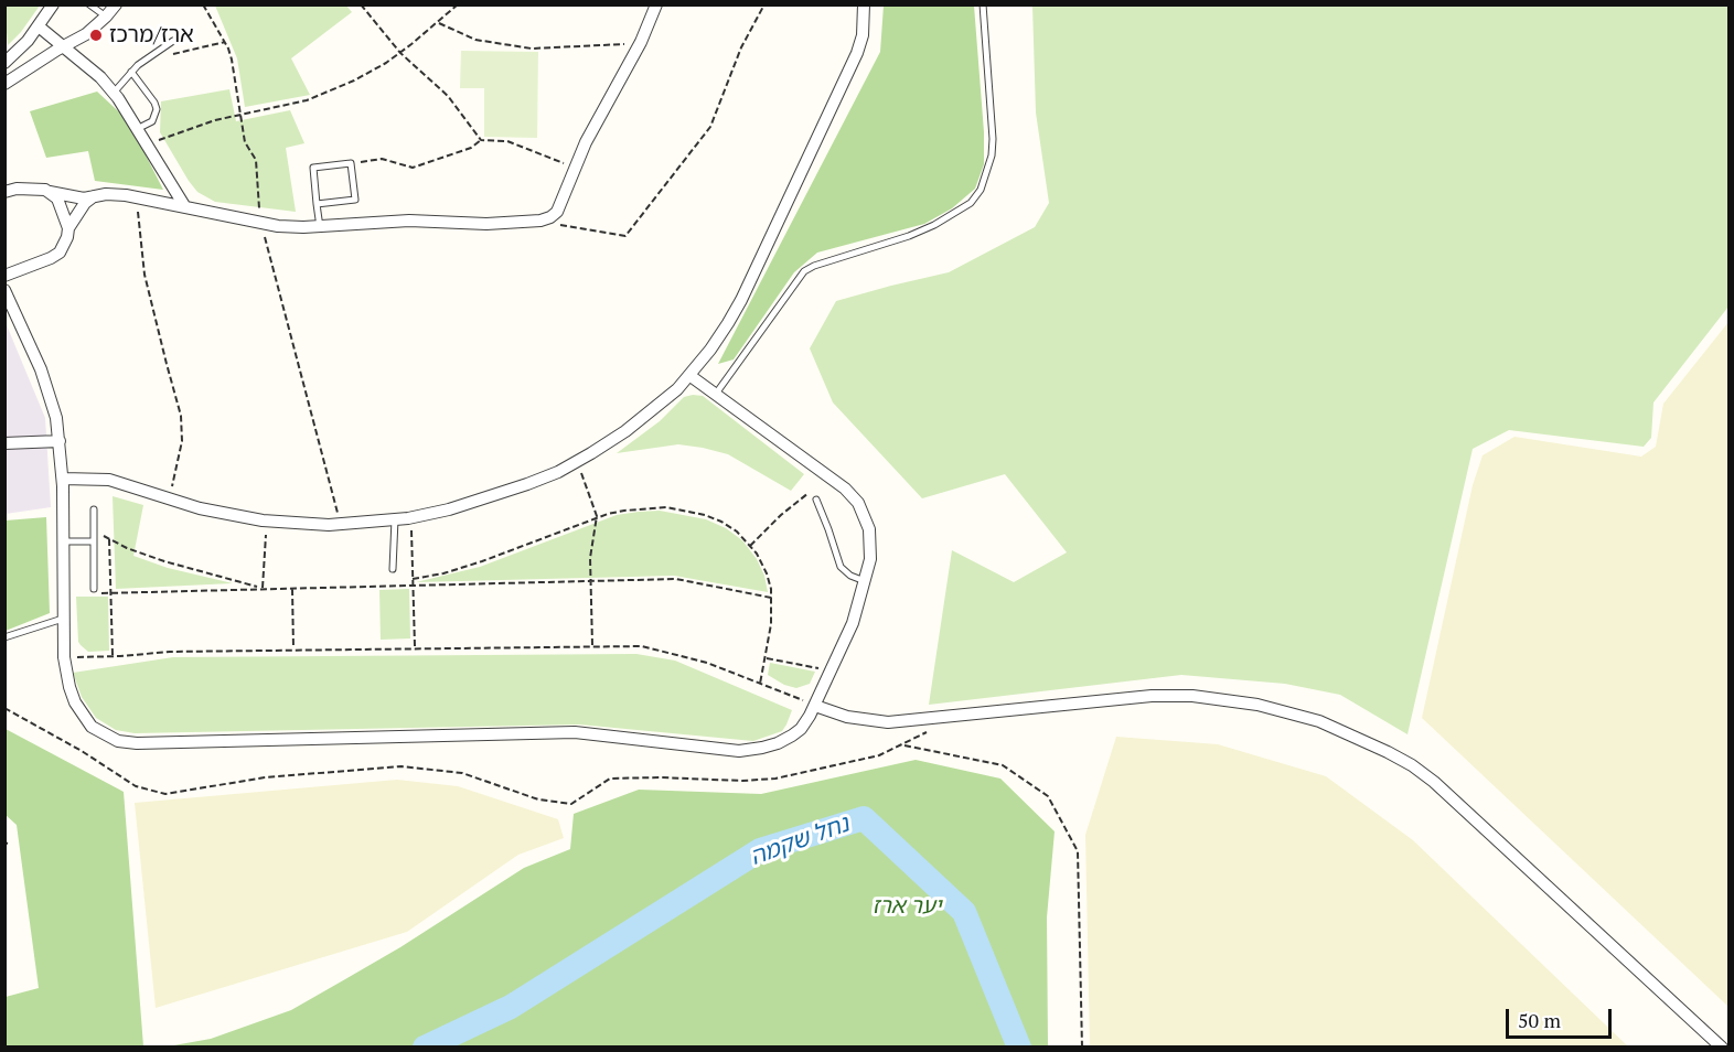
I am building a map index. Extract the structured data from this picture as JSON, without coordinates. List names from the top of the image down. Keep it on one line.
{"water":["נחל שקמה"],"parks":["יער ארז"],"places":["ארז/מרכז"],"scale_bar":"50 m"}
